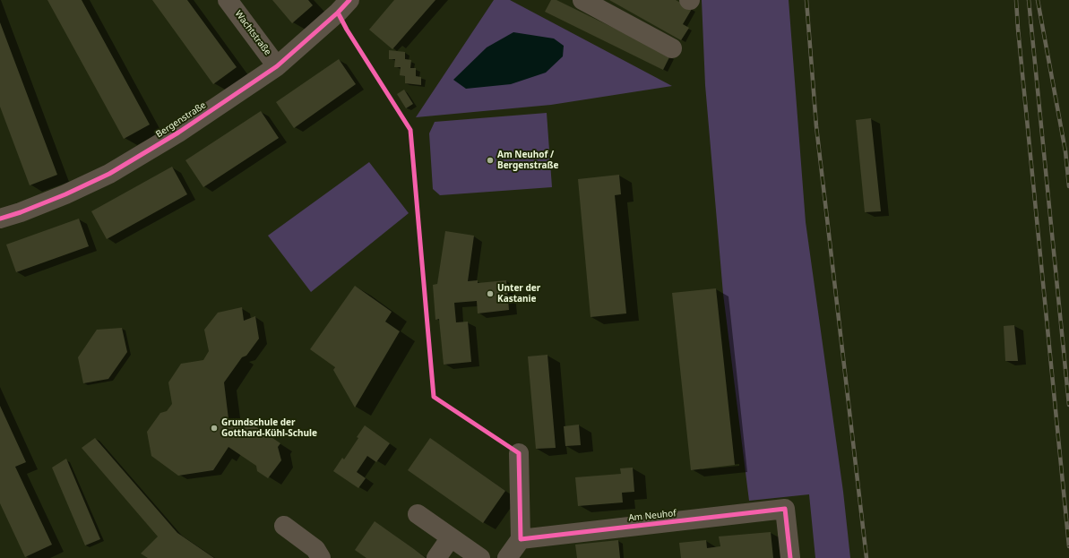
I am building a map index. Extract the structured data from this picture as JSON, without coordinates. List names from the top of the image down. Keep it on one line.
{"streets":{"street":["Wachtstraße","Bergenstraße","Am Neuhof"]},"crossings":[["Wachtstraße","Bergenstraße"]],"places":["Am Neuhof / Bergenstraße","Unter der Kastanie","Grundschule der Gotthard-Kühl-Schule"]}
